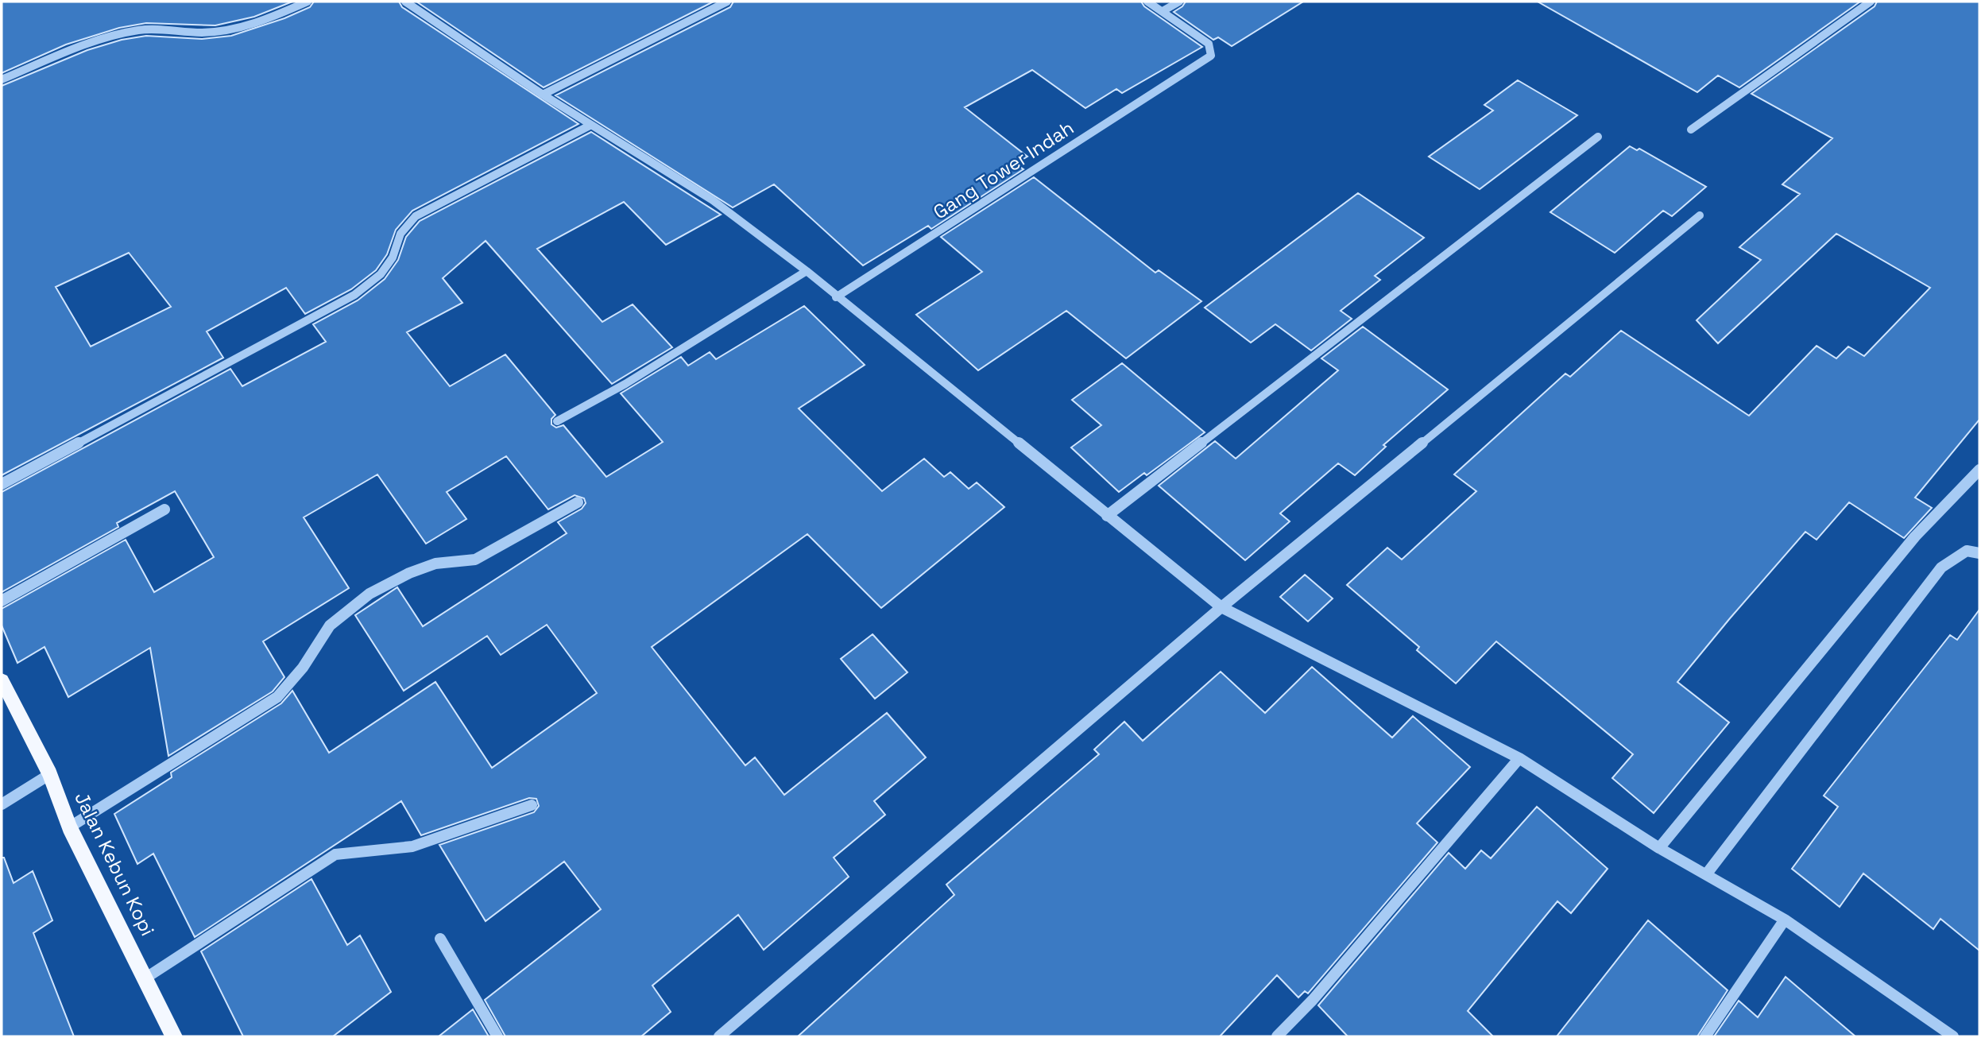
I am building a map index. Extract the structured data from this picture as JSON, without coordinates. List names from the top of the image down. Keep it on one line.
{"streets":{"main road":["Jalan Kebun Kopi"],"street":["Gang Tower Indah"]}}
